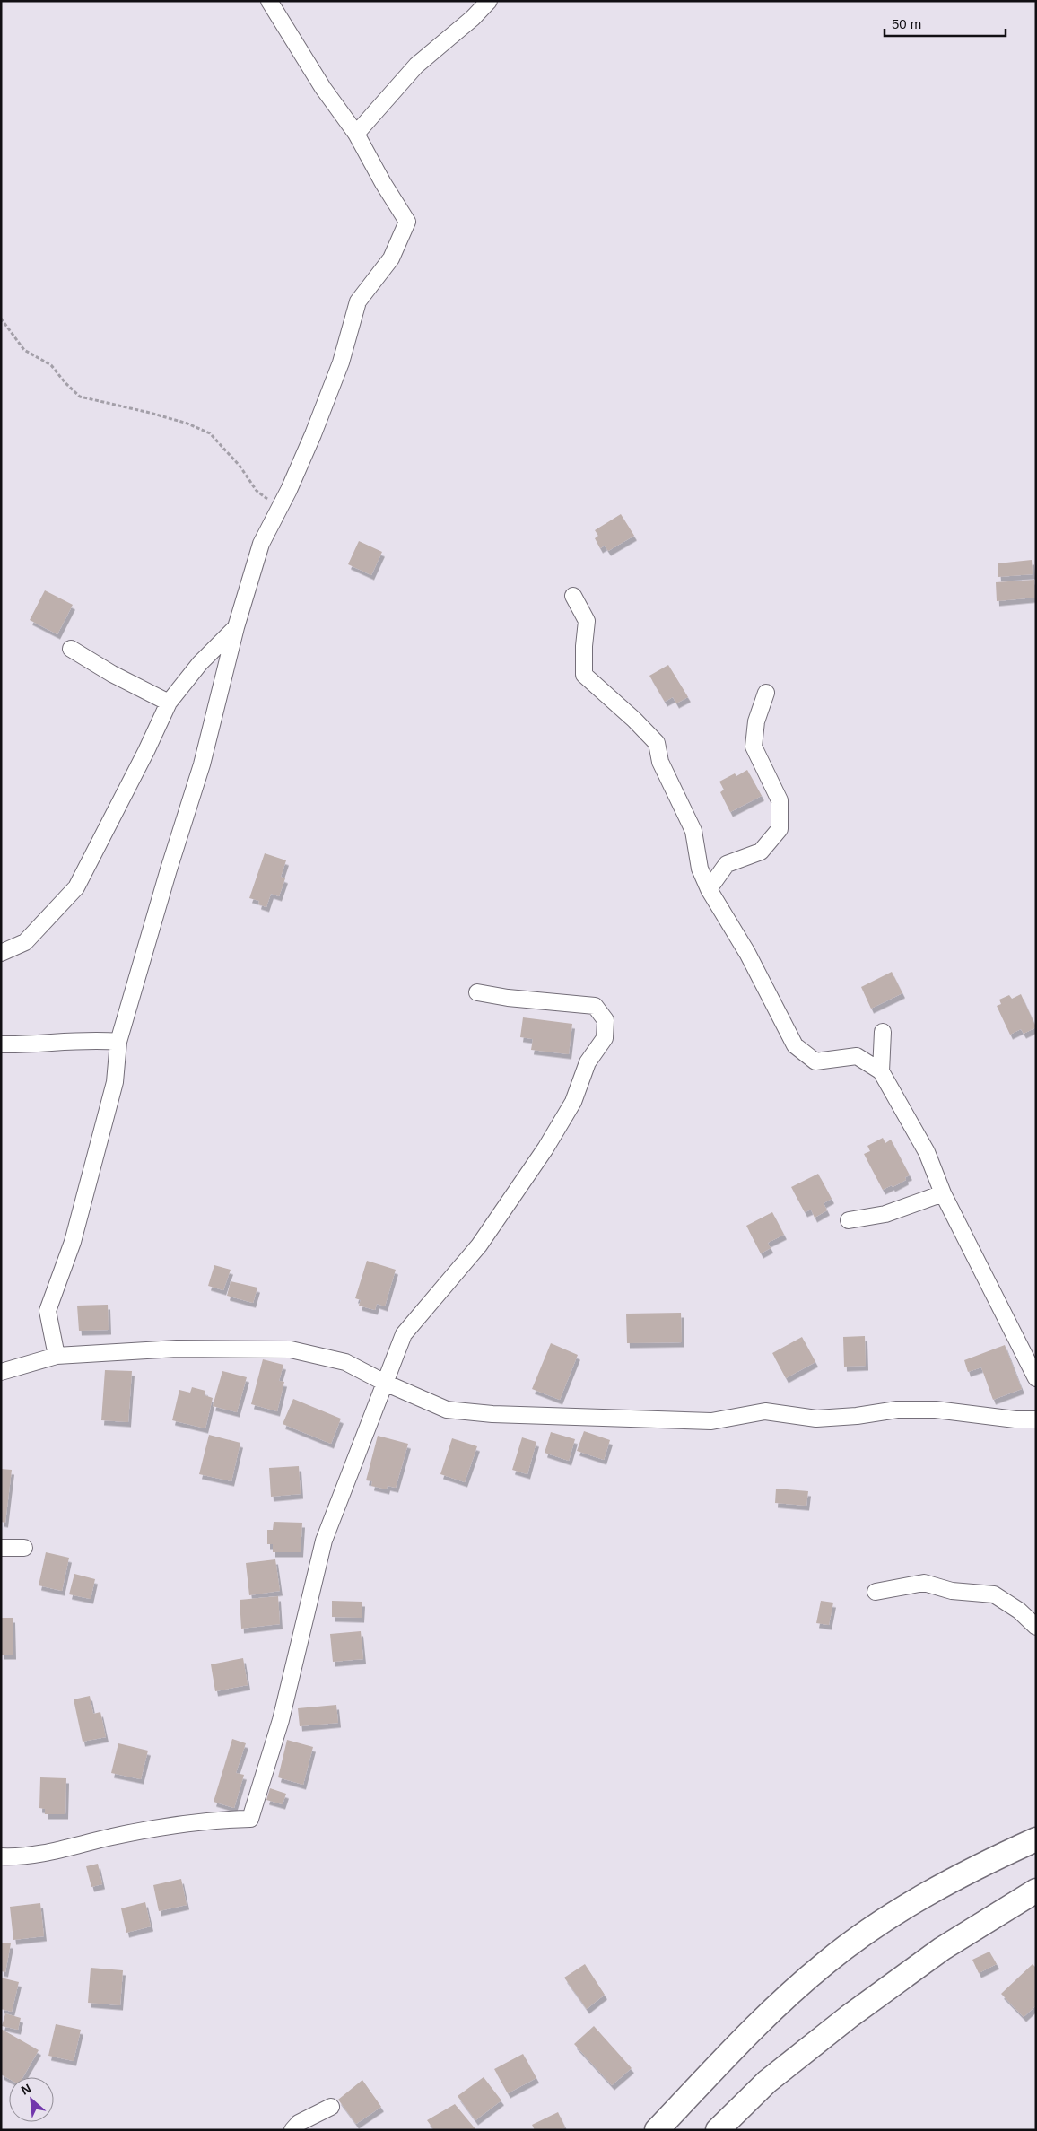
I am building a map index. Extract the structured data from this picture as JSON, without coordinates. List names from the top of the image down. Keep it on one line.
{"scale_bar":"50 m","north":"top left"}
